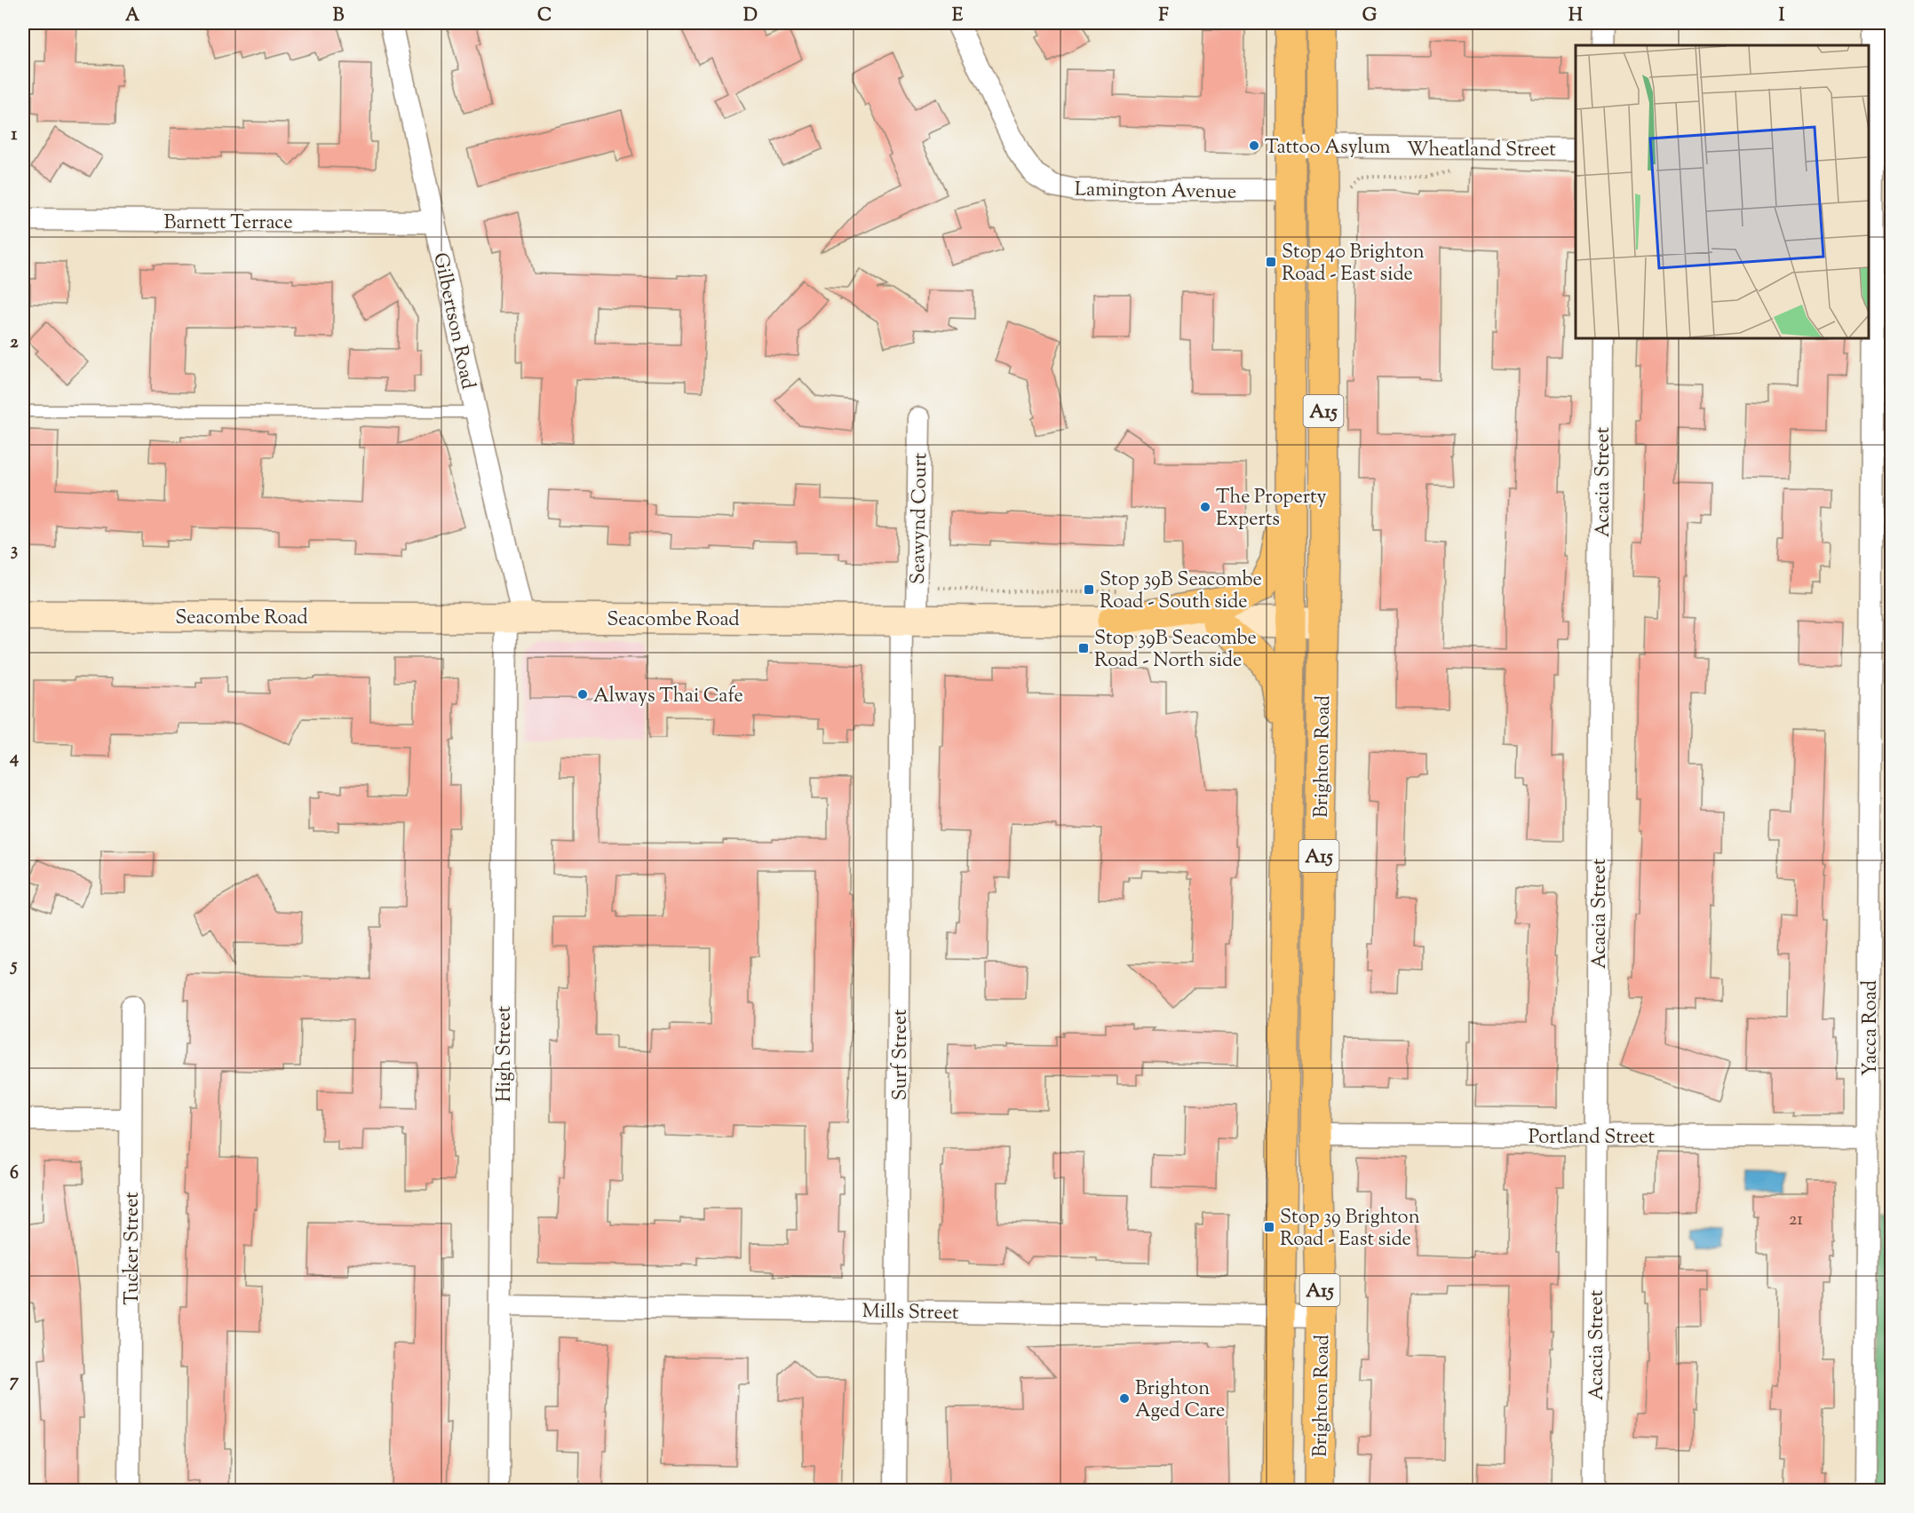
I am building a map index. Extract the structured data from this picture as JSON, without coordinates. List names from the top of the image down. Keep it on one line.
{"streets":{"main road":["A15","Seacombe Road","Brighton Road"],"street":["Wheatland Street","Lamington Avenue","Barnett Terrace","Gilbertson Road","Acacia Street","Seawynd Court","Yacca Road","High Street","Surf Street","Portland Street","Tucker Street","Mills Street"]},"crossings":[["Wheatland Street","Brighton Road"],["Lamington Avenue","Brighton Road"],["Barnett Terrace","Gilbertson Road"],["Gilbertson Road","Seacombe Road"],["Gilbertson Road","High Street"],["Acacia Street","Portland Street"],["Seawynd Court","Seacombe Road"],["Seawynd Court","Surf Street"],["Seacombe Road","Brighton Road"],["Seacombe Road","High Street"],["Seacombe Road","Surf Street"],["Brighton Road","Portland Street"],["Brighton Road","Mills Street"],["Yacca Road","Portland Street"],["High Street","Mills Street"],["Surf Street","Mills Street"]],"places":{"other":["Tattoo Asylum","The Property Experts","Always Thai Cafe","Brighton Aged Care"],"transit":["Stop 40 Brighton Road - East side","Stop 39B Seacombe Road - South side","Stop 39B Seacombe Road - North side","Stop 39 Brighton Road - East side"]},"house_numbers":["21"],"grid":{"columns":["A","B","C","D","E","F","G","H","I"],"rows":["1","2","3","4","5","6","7"]}}
